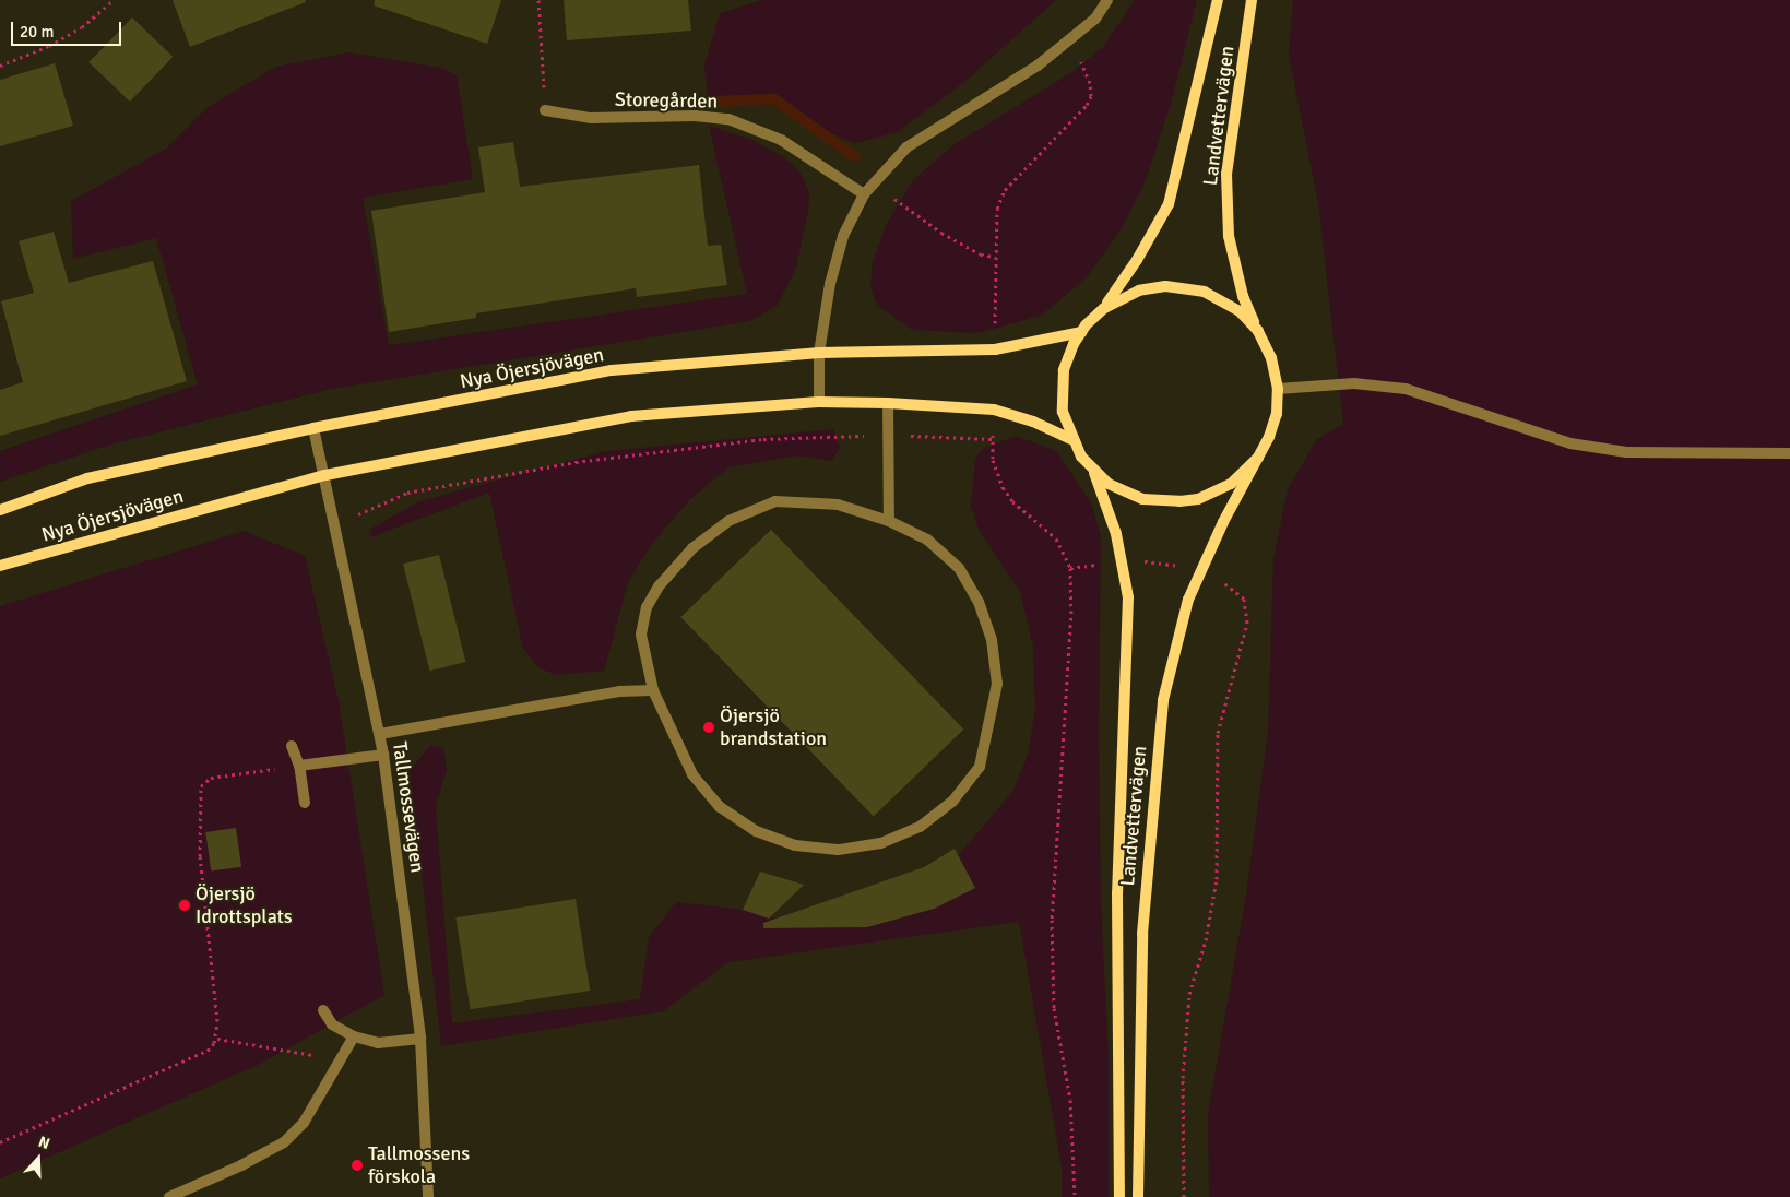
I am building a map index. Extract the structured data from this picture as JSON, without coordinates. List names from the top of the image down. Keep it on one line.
{"streets":{"street":["Storegården","Landvettervägen","Nya Öjersjövägen","Tallmossevägen"]},"crossings":[["Landvettervägen","Nya Öjersjövägen"],["Nya Öjersjövägen","Tallmossevägen"]],"places":["Öjersjö brandstation","Öjersjö Idrottsplats","Tallmossens förskola"],"scale_bar":"20 m","north":"top"}
